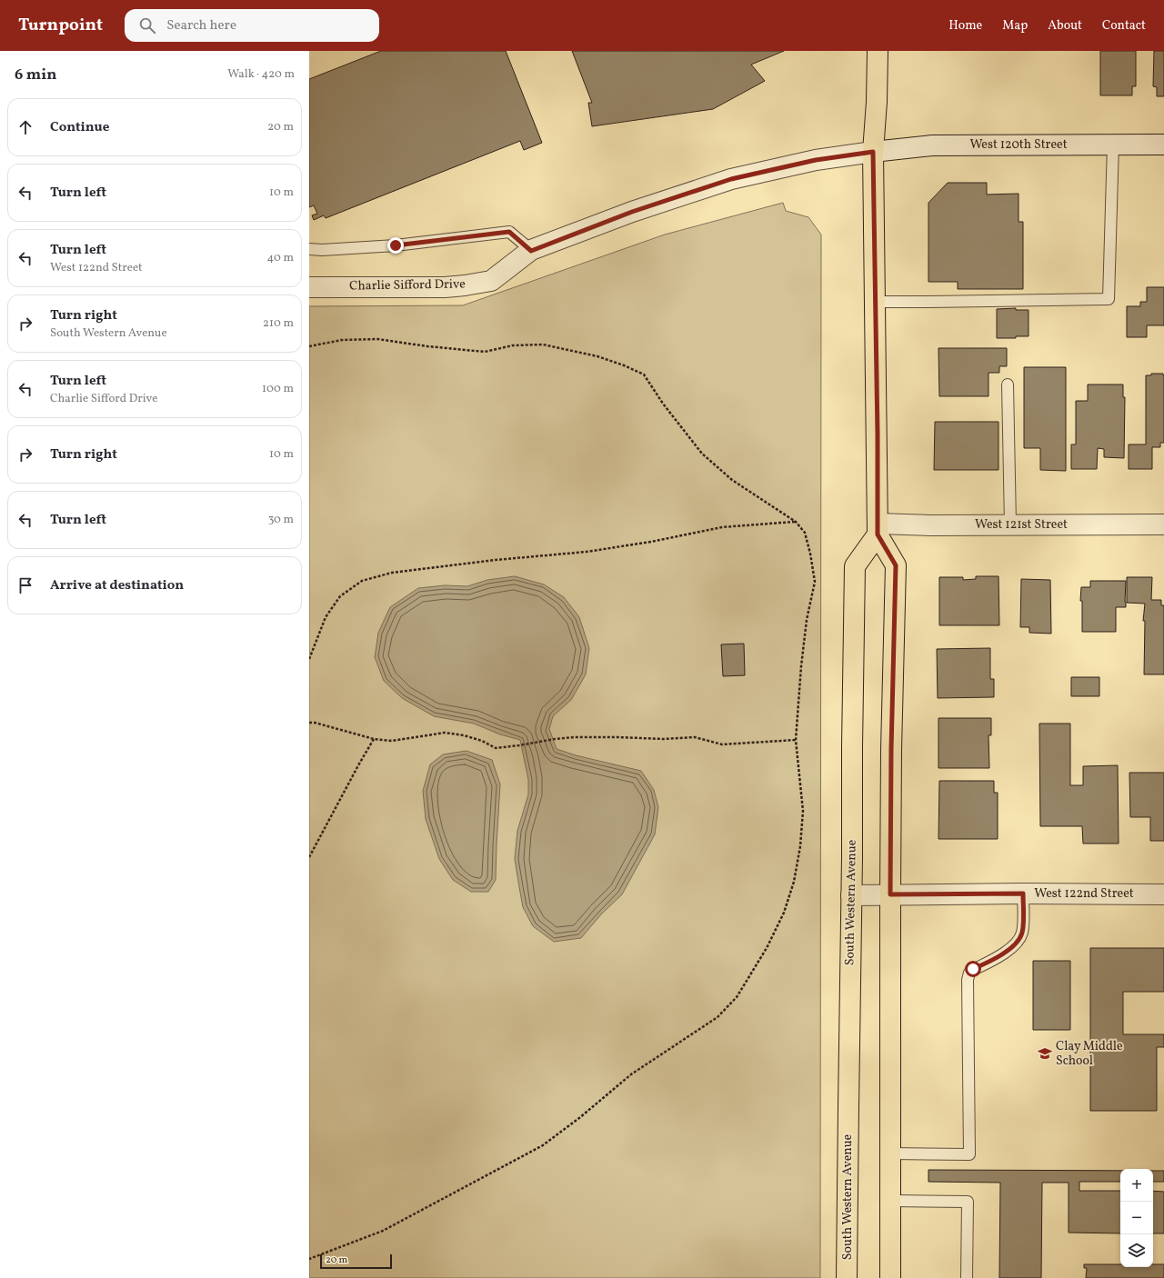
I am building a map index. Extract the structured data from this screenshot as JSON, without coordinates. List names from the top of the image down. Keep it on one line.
{"streets":{"main road":["South Western Avenue"],"street":["West 120th Street","Charlie Sifford Drive","West 121st Street","West 122nd Street"]},"crossings":[["West 120th Street","Charlie Sifford Drive"],["West 121st Street","South Western Avenue"],["West 122nd Street","South Western Avenue"]],"places":{"school or university":["Clay Middle School"]},"scale_bar":"20 m","page":{"header":"Turnpoint","search":"Search here","nav":["Home","Map","About","Contact"],"heading":["6 min","Walk · 420 m"],"list":[["Continue","20 m"],["Turn left","10 m"],["Turn left","West 122nd Street","40 m"],["Turn right","South Western Avenue","210 m"],["Turn left","Charlie Sifford Drive","100 m"],["Turn right","10 m"],["Turn left","30 m"],"Arrive at destination"],"map_buttons":["+","−"],"scale":"20 m"}}
